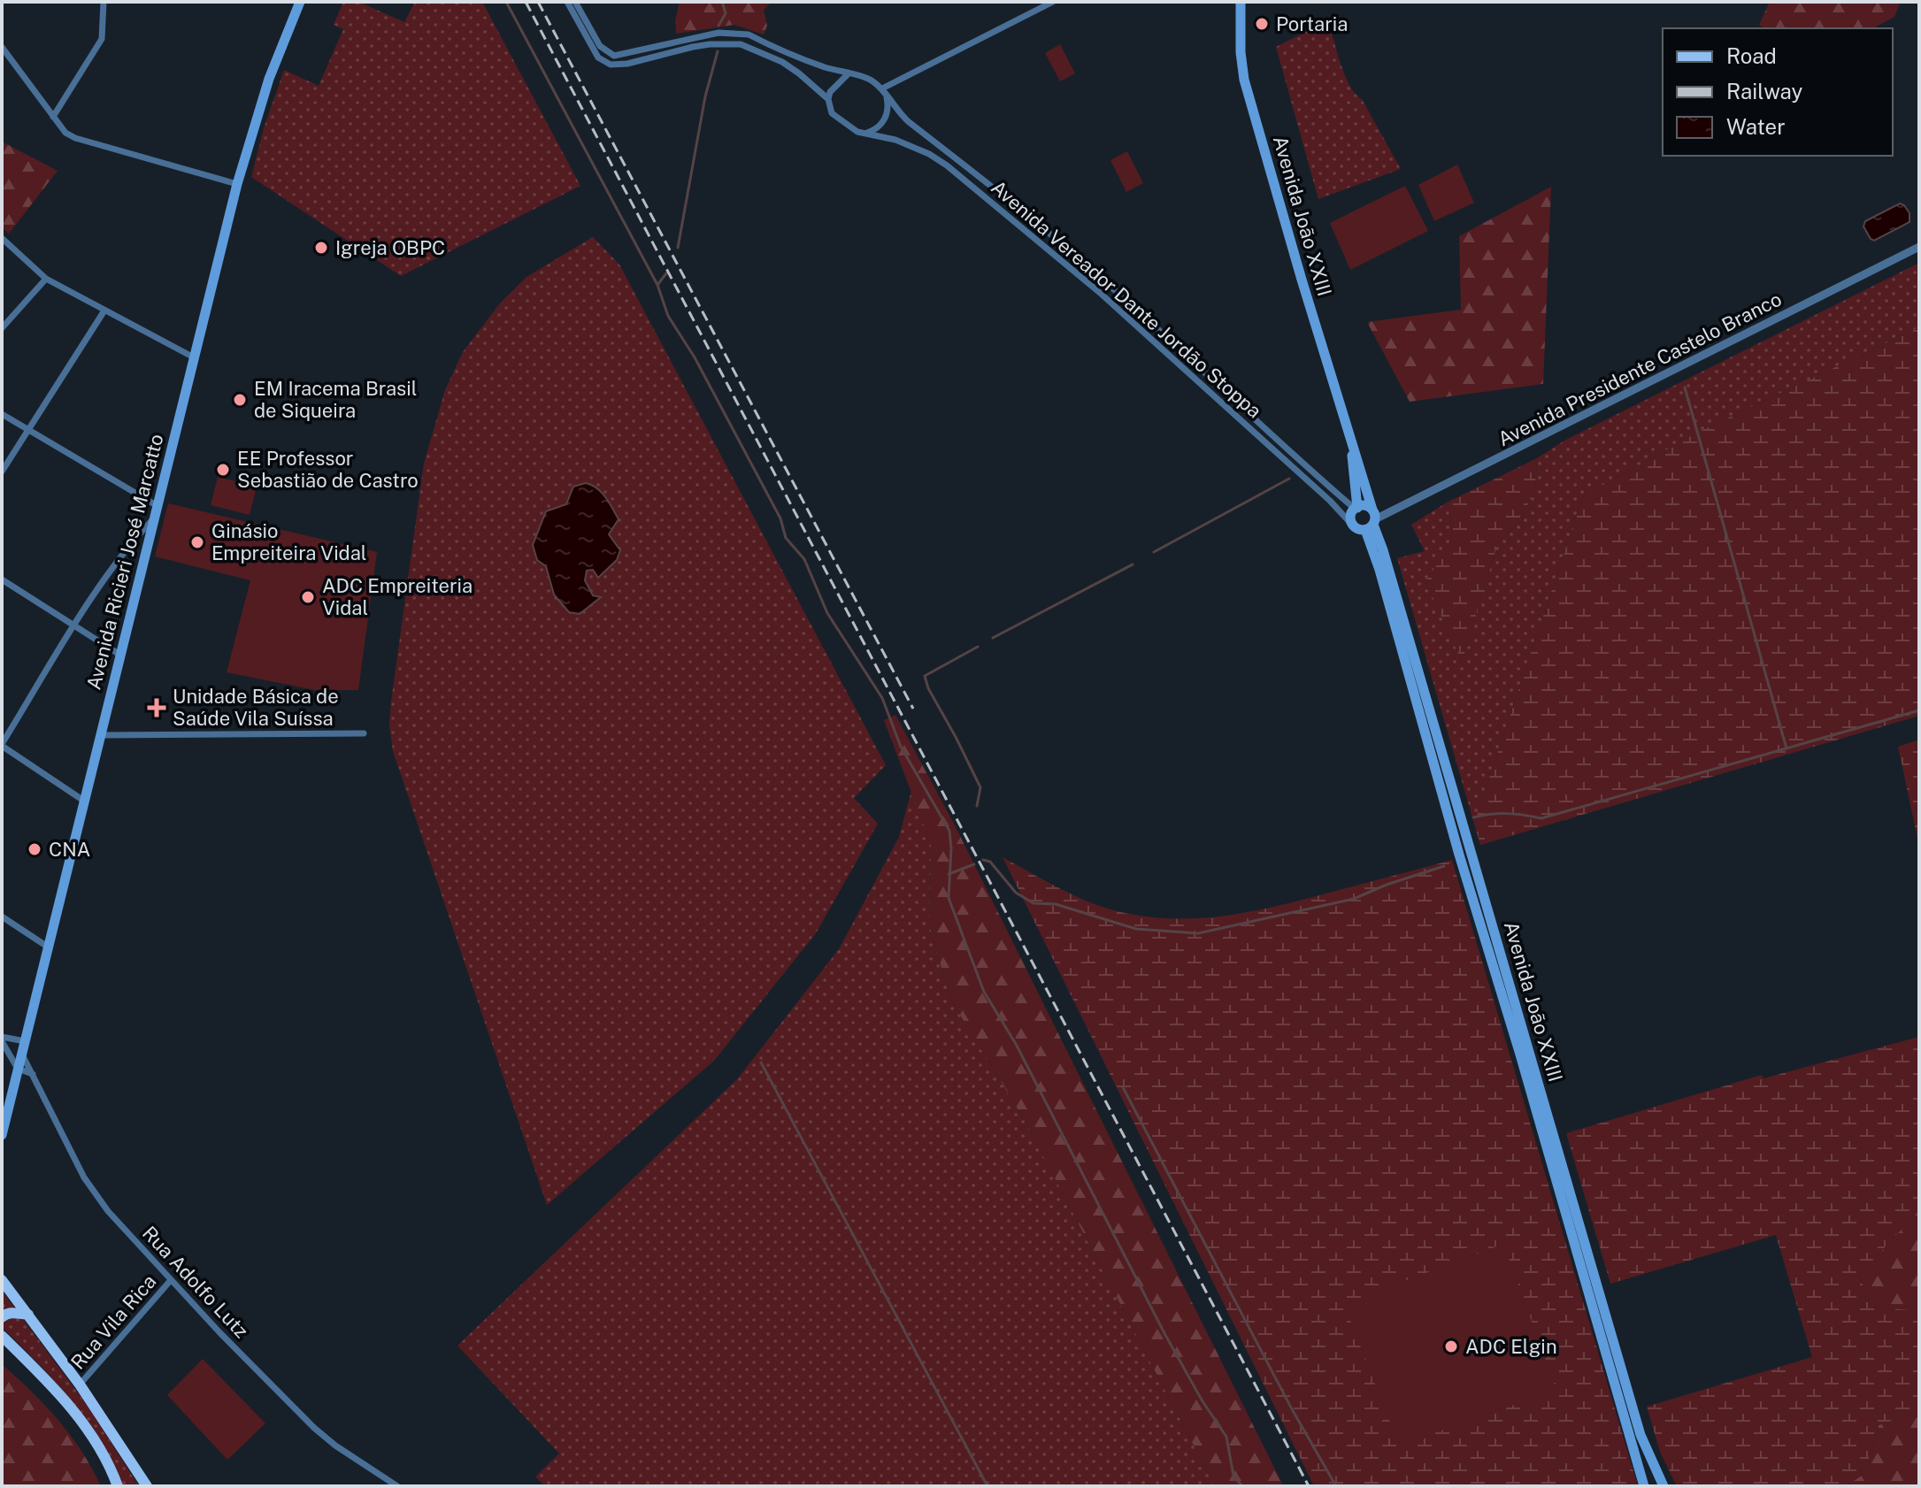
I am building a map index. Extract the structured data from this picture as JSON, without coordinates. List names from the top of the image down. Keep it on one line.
{"streets":{"main road":["Avenida João XXIII","Avenida Ricieri José Marcatto"],"street":["Avenida Vereador Dante Jordão Stoppa","Avenida Presidente Castelo Branco","Rua Adolfo Lutz","Rua Vila Rica"]},"crossings":[["Avenida João XXIII","Avenida Vereador Dante Jordão Stoppa"],["Avenida João XXIII","Avenida Presidente Castelo Branco"],["Avenida Ricieri José Marcatto","Rua Adolfo Lutz"],["Rua Adolfo Lutz","Rua Vila Rica"]],"places":{"other":["Portaria","Igreja OBPC","EM Iracema Brasil de Siqueira","EE Professor Sebastião de Castro","Ginásio Empreiteira Vidal","ADC Empreiteria Vidal","CNA","ADC Elgin"],"health":["Unidade Básica de Saúde Vila Suíssa"]},"legend":["Road","Railway","Water"]}
